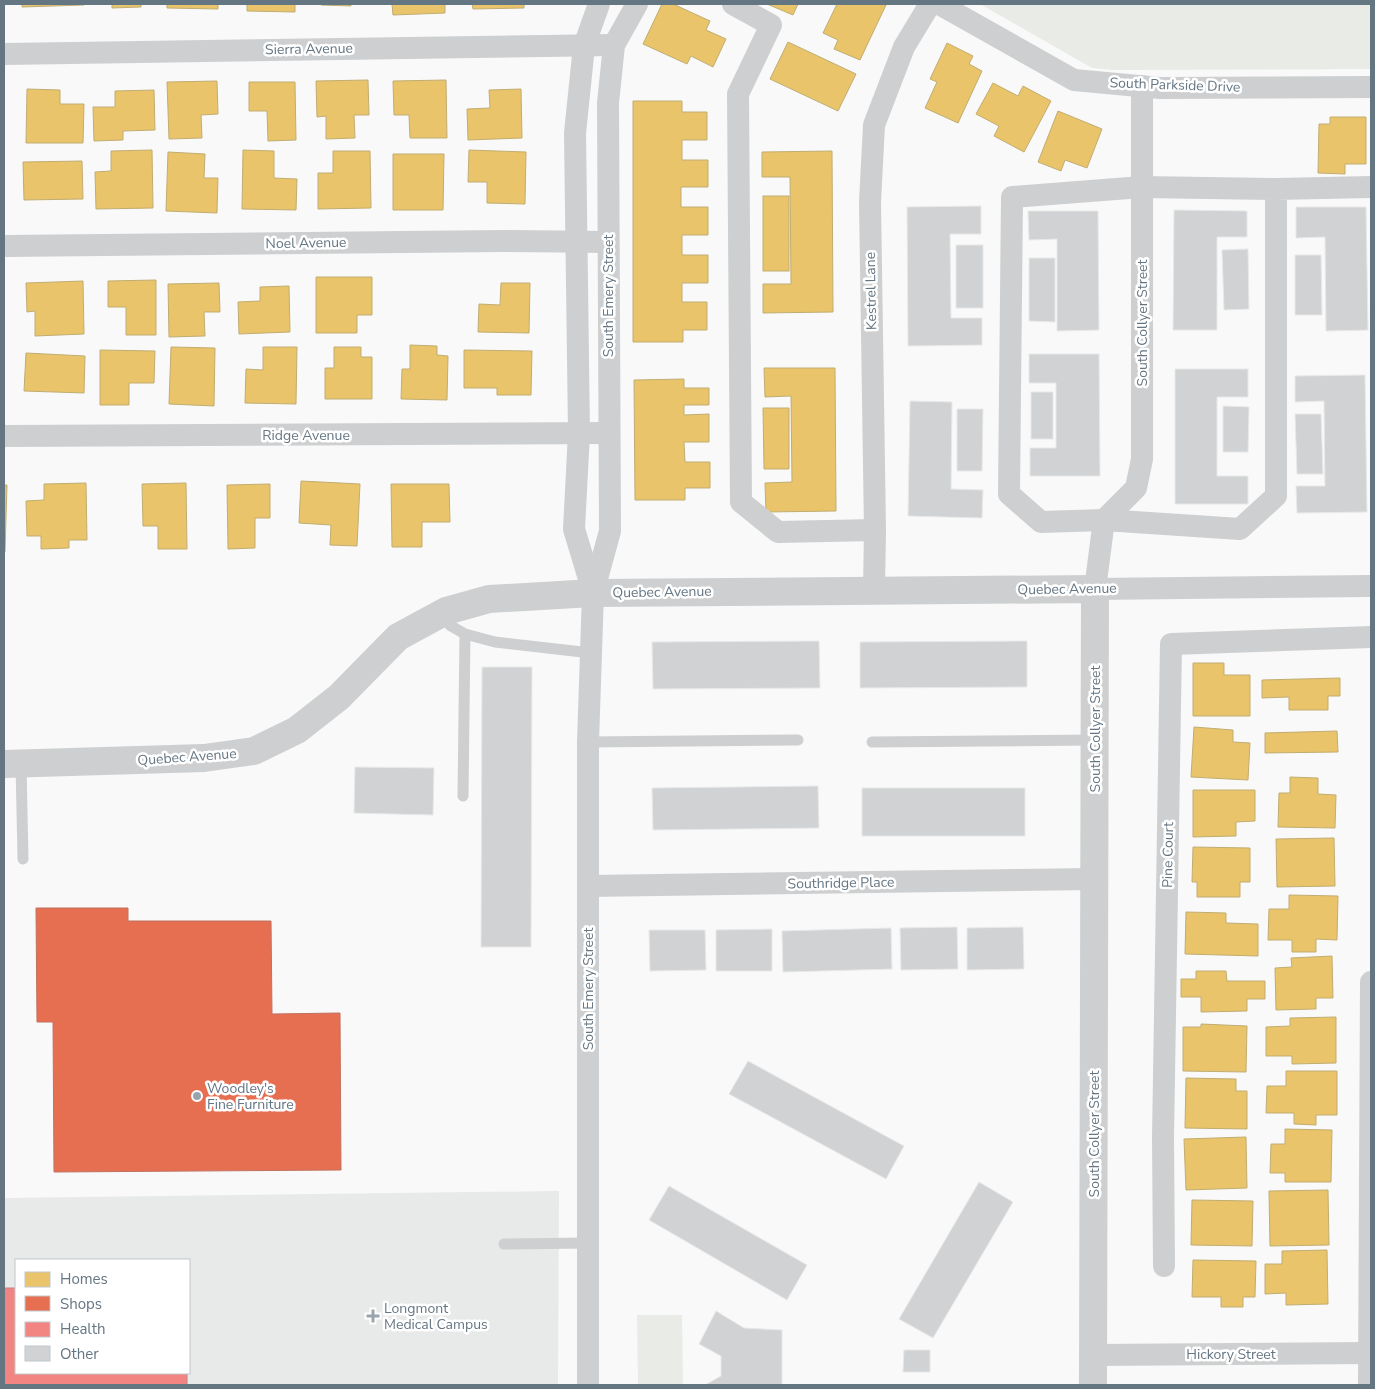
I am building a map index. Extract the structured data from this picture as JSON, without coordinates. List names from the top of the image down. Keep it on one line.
{"streets":{"street":["Sierra Avenue","South Parkside Drive","Noel Avenue","Kestrel Lane","South Emery Street","South Collyer Street","Ridge Avenue","Quebec Avenue","Pine Court","Southridge Place","Hickory Street"]},"crossings":[["Sierra Avenue","South Emery Street"],["South Parkside Drive","South Collyer Street"],["Noel Avenue","South Emery Street"],["Kestrel Lane","Quebec Avenue"],["South Emery Street","Ridge Avenue"],["South Emery Street","Quebec Avenue"],["South Emery Street","Southridge Place"],["South Collyer Street","Quebec Avenue"],["South Collyer Street","Southridge Place"],["South Collyer Street","Hickory Street"]],"places":{"other":["Woodley's Fine Furniture"],"health":["Longmont Medical Campus"]},"legend":["Homes","Shops","Health","Other"]}
